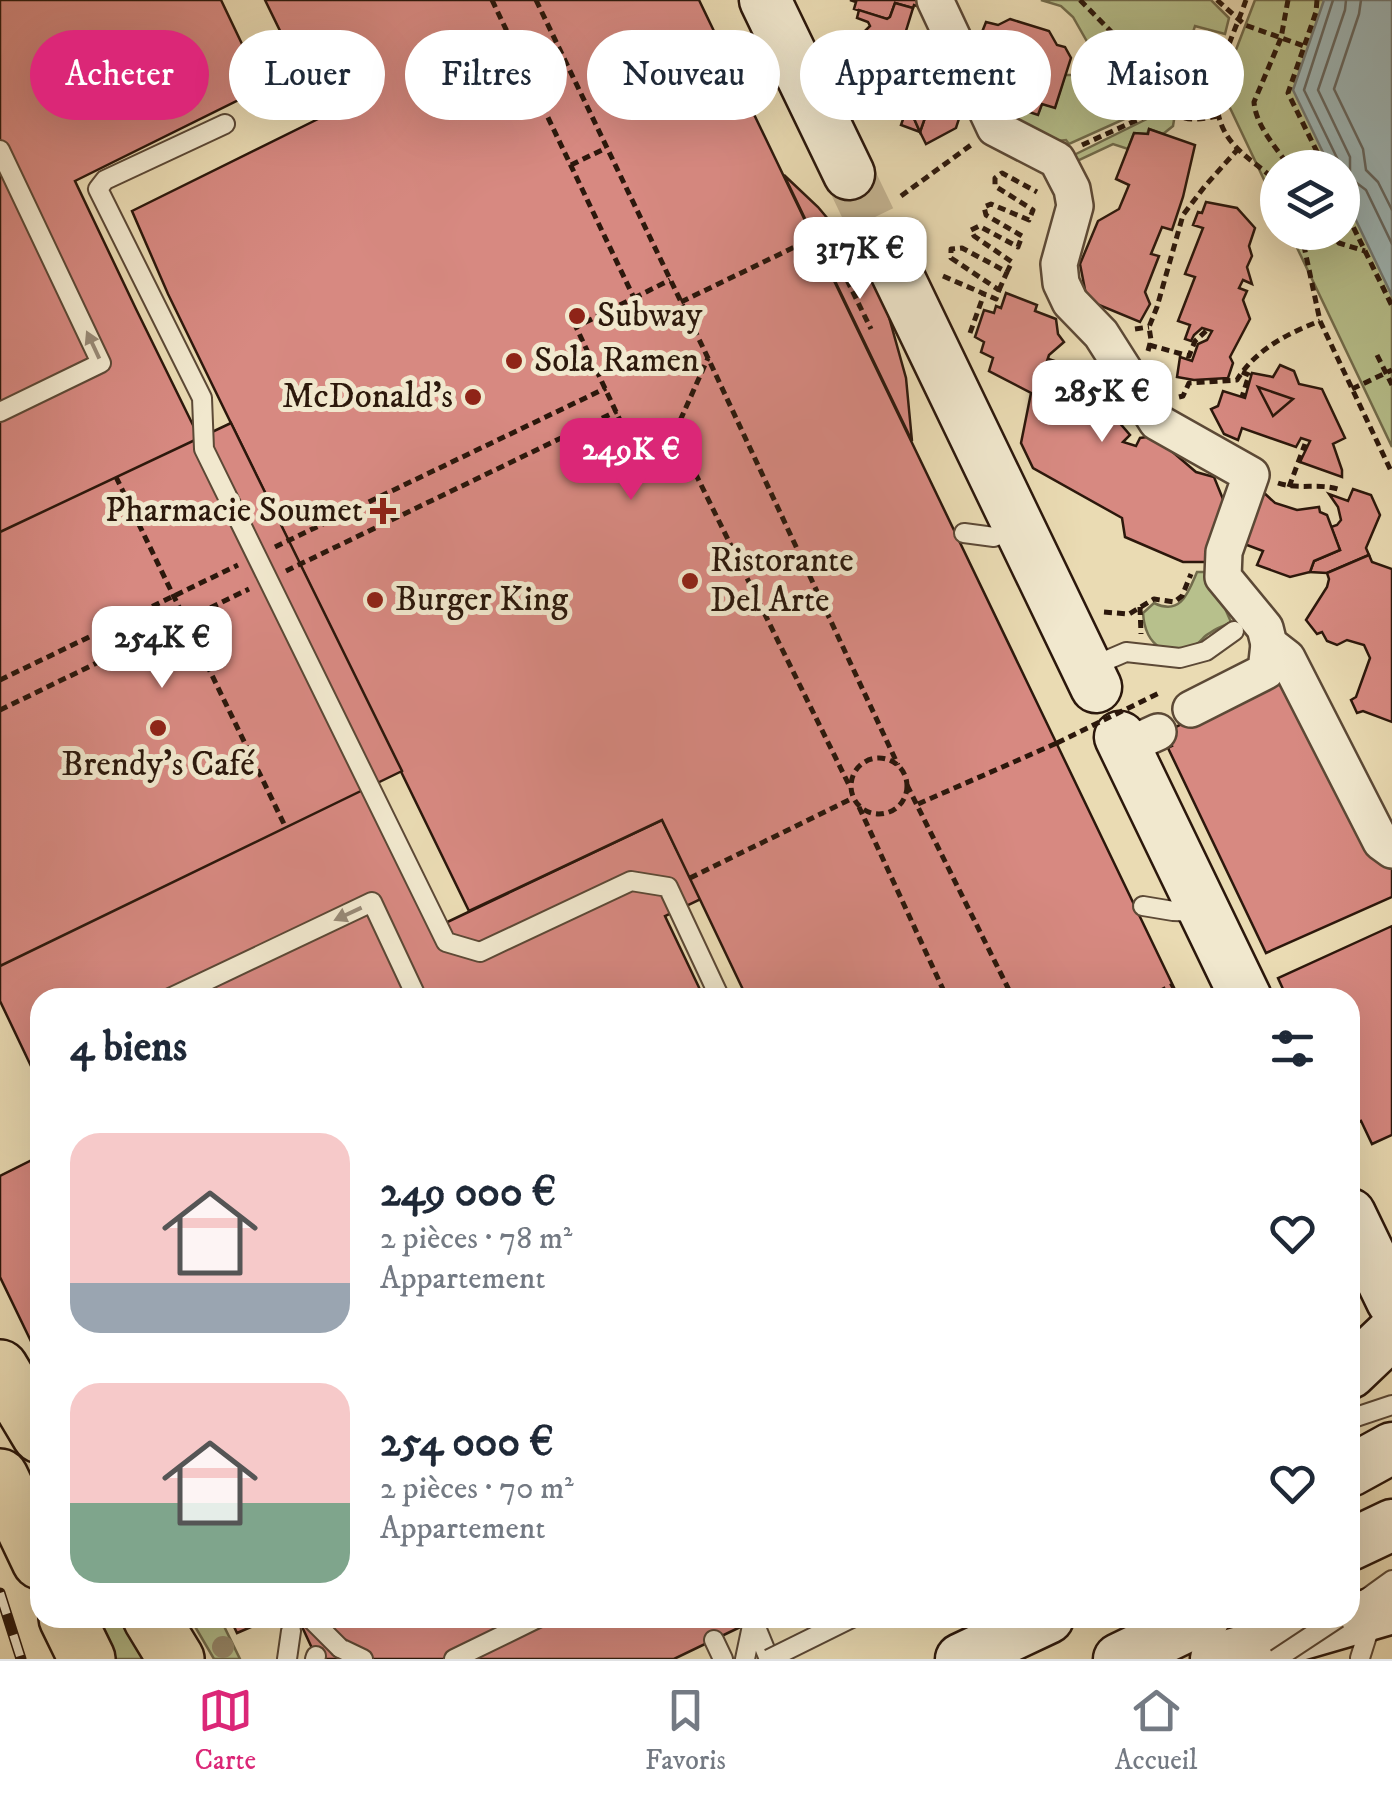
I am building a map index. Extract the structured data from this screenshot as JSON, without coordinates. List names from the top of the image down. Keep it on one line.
{"places":{"other":["Subway","Sola Ramen","McDonald's","Ristorante Del Arte","Burger King","Brendy’s Café"],"health":["Pharmacie Soumet"]},"page":{"chip":["Acheter","Louer","Filtres","Nouveau","Appartement","Maison"],"price":["317K €","285K €","249K €","254K €"],"heading":"4 biens","list":[{"name":"249 000 €","note":"2 pièces · 78 m² · Appartement"},{"name":"254 000 €","note":"2 pièces · 70 m² · Appartement"}],"tabs":["Carte","Favoris","Accueil"]}}
